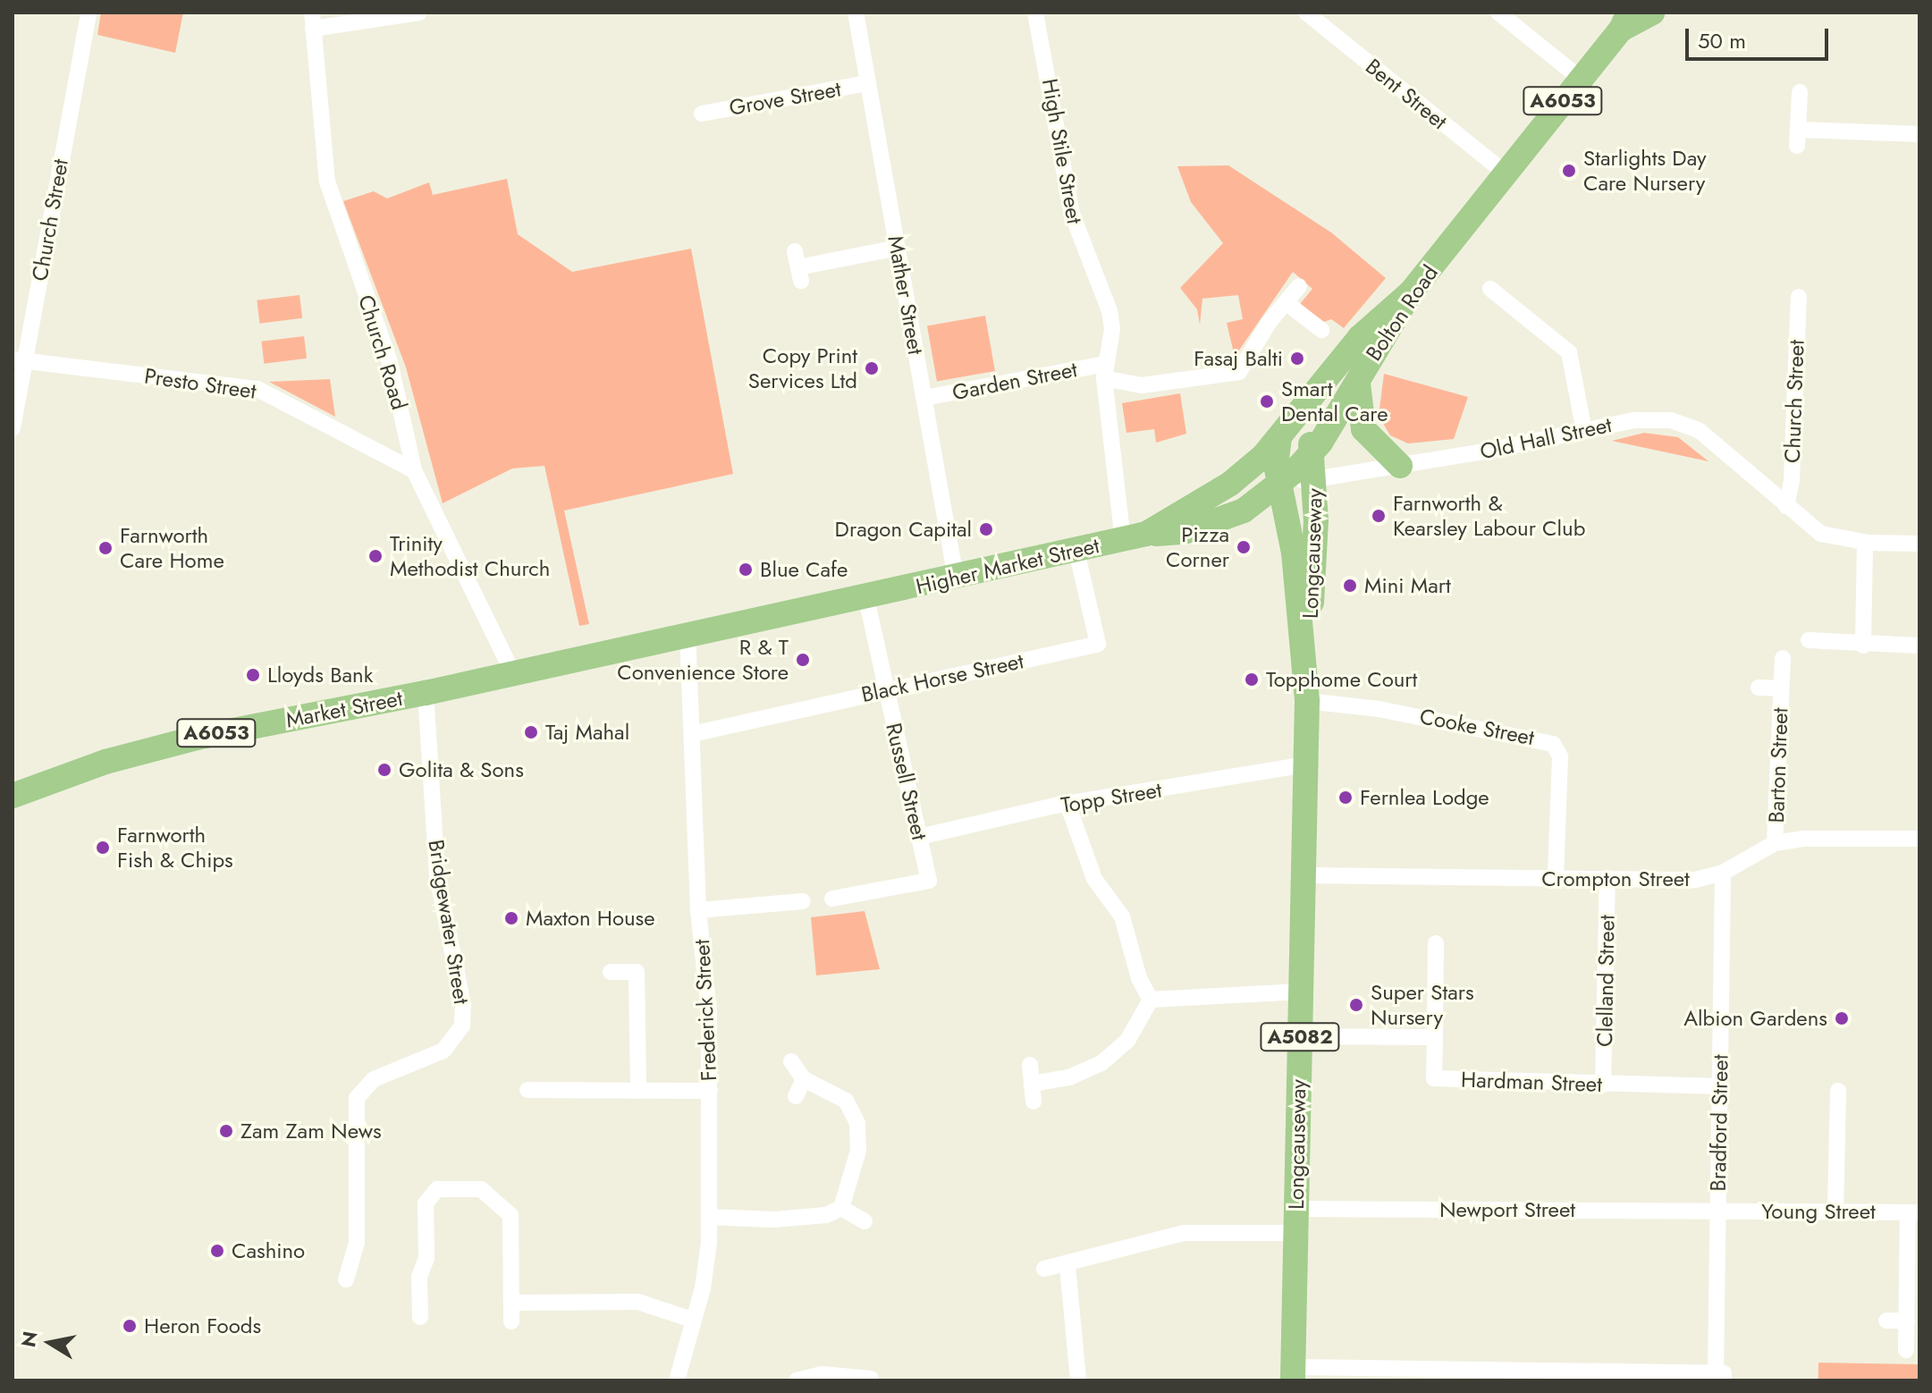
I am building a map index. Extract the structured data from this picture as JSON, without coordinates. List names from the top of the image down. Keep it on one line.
{"streets":{"main road":["A6053","Bolton Road","Longcauseway","Higher Market Street","Market Street","A5082"],"street":["Bent Street","Grove Street","High Stile Street","Church Street","Mather Street","Church Road","Garden Street","Presto Street","Old Hall Street","Black Horse Street","Cooke Street","Barton Street","Russell Street","Topp Street","Crompton Street","Bridgewater Street","Clelland Street","Frederick Street","Hardman Street","Bradford Street","Newport Street","Young Street"]},"crossings":[["Bent Street","Bolton Road"],["Grove Street","Mather Street"],["High Stile Street","Bolton Road"],["High Stile Street","Garden Street"],["High Stile Street","Higher Market Street"],["Church Street","Presto Street"],["Church Street","Old Hall Street"],["Mather Street","Garden Street"],["Mather Street","Higher Market Street"],["Bolton Road","Old Hall Street"],["Bolton Road","Longcauseway"],["Bolton Road","Higher Market Street"],["Church Road","Presto Street"],["Church Road","Higher Market Street"],["Church Road","Market Street"],["Old Hall Street","Longcauseway"],["Longcauseway","Higher Market Street"],["Longcauseway","Cooke Street"],["Longcauseway","Topp Street"],["Longcauseway","Crompton Street"],["Longcauseway","Newport Street"],["Higher Market Street","Black Horse Street"],["Higher Market Street","Market Street"],["Higher Market Street","Russell Street"],["Higher Market Street","Frederick Street"],["Black Horse Street","Russell Street"],["Black Horse Street","Frederick Street"],["Market Street","Bridgewater Street"],["Cooke Street","Crompton Street"],["Barton Street","Crompton Street"],["Russell Street","Topp Street"],["Crompton Street","Clelland Street"],["Crompton Street","Bradford Street"],["Clelland Street","Hardman Street"],["Hardman Street","Bradford Street"],["Bradford Street","Newport Street"],["Bradford Street","Young Street"],["Newport Street","Young Street"]],"places":["Starlights Day Care Nursery","Fasaj Balti","Copy Print Services Ltd","Smart Dental Care","Farnworth & Kearsley Labour Club","Dragon Capital","Pizza Corner","Farnworth Care Home","Trinity Methodist Church","Blue Cafe","Mini Mart","R & T Convenience Store","Lloyds Bank","Topphome Court","Taj Mahal","Golita & Sons","Fernlea Lodge","Farnworth Fish & Chips","Maxton House","Super Stars Nursery","Albion Gardens","Zam Zam News","Cashino","Heron Foods"],"scale_bar":"50 m","north":"left"}
